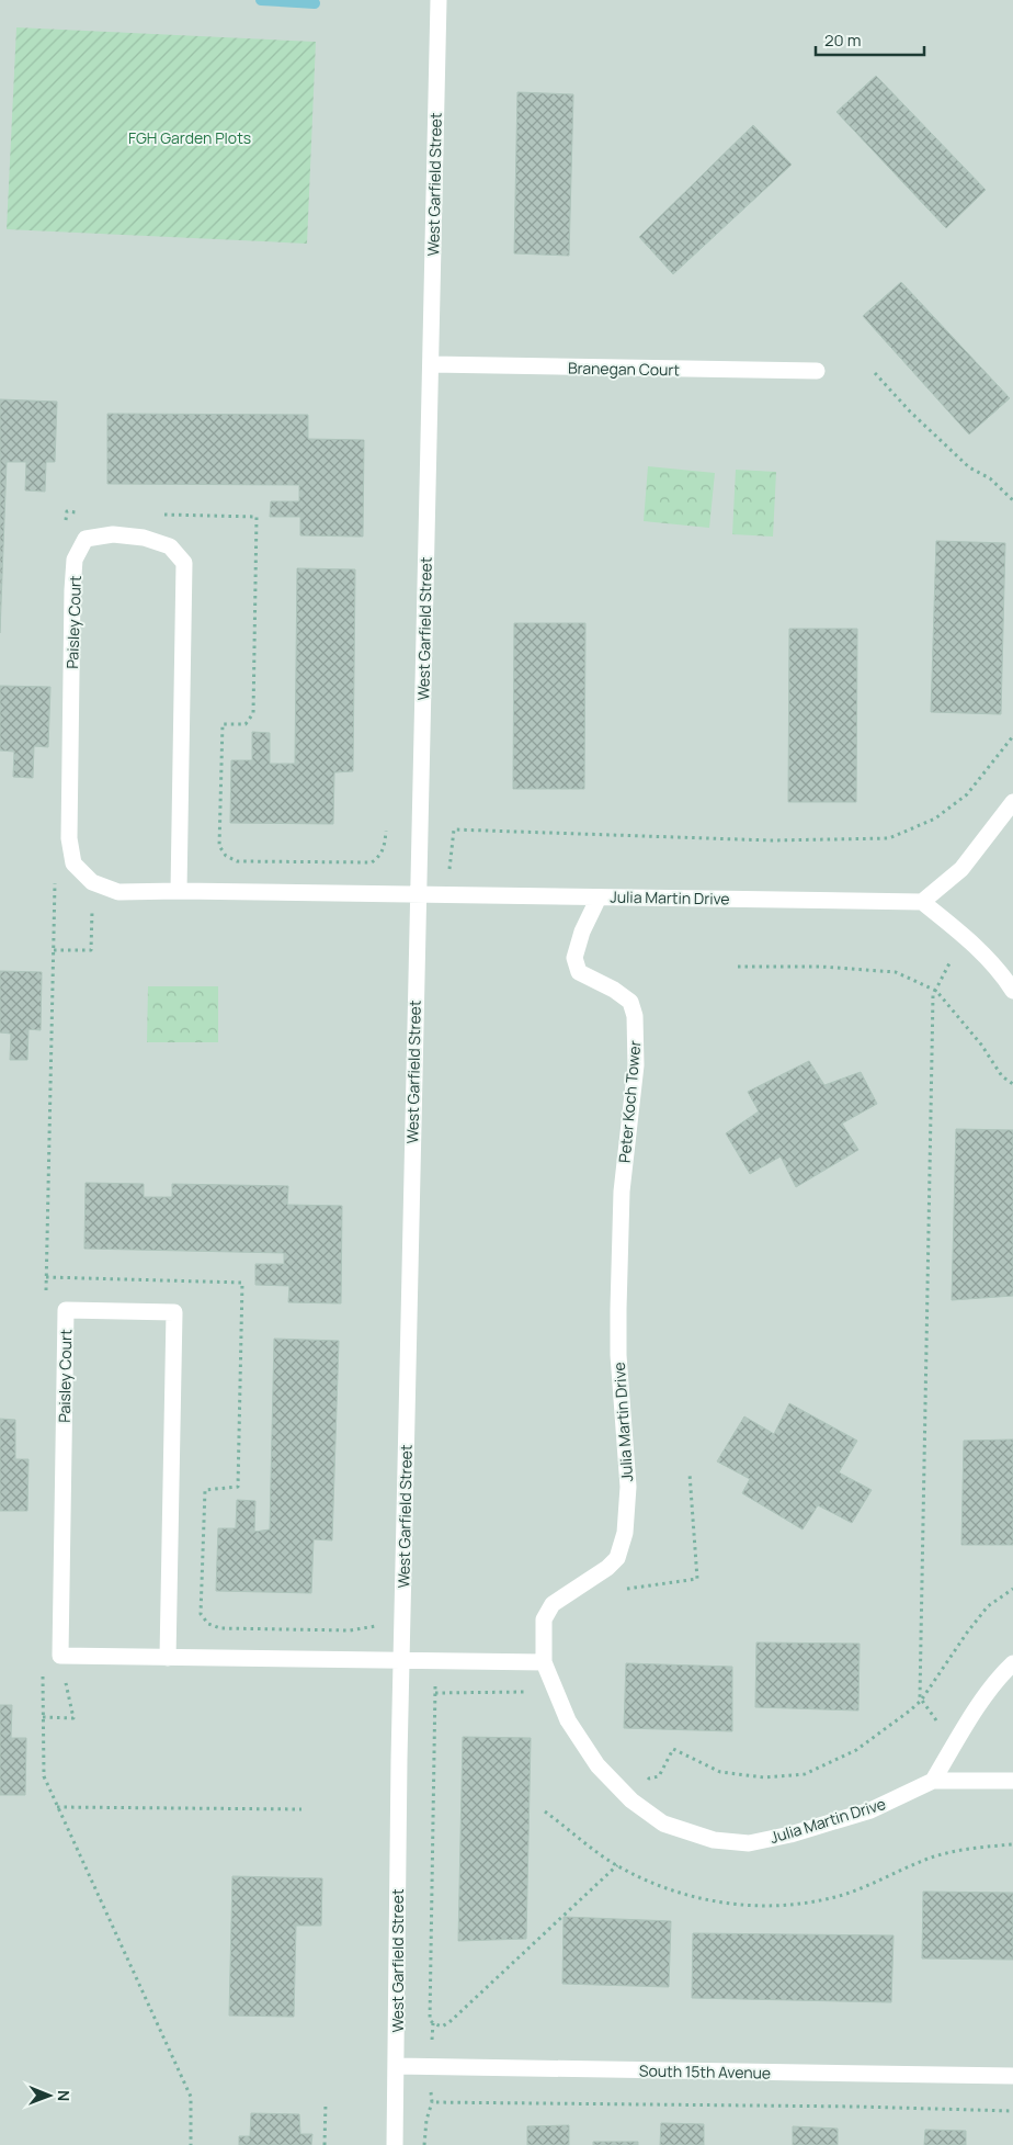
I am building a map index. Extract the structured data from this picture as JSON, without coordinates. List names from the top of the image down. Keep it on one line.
{"streets":{"street":["West Garfield Street","Branegan Court","Paisley Court","Julia Martin Drive","Peter Koch Tower","South 15th Avenue"]},"crossings":[["West Garfield Street","Branegan Court"],["West Garfield Street","Paisley Court"],["West Garfield Street","Julia Martin Drive"],["West Garfield Street","South 15th Avenue"],["Paisley Court","Julia Martin Drive"],["Julia Martin Drive","Peter Koch Tower"]],"parks":["FGH Garden Plots"],"scale_bar":"20 m","north":"right"}
